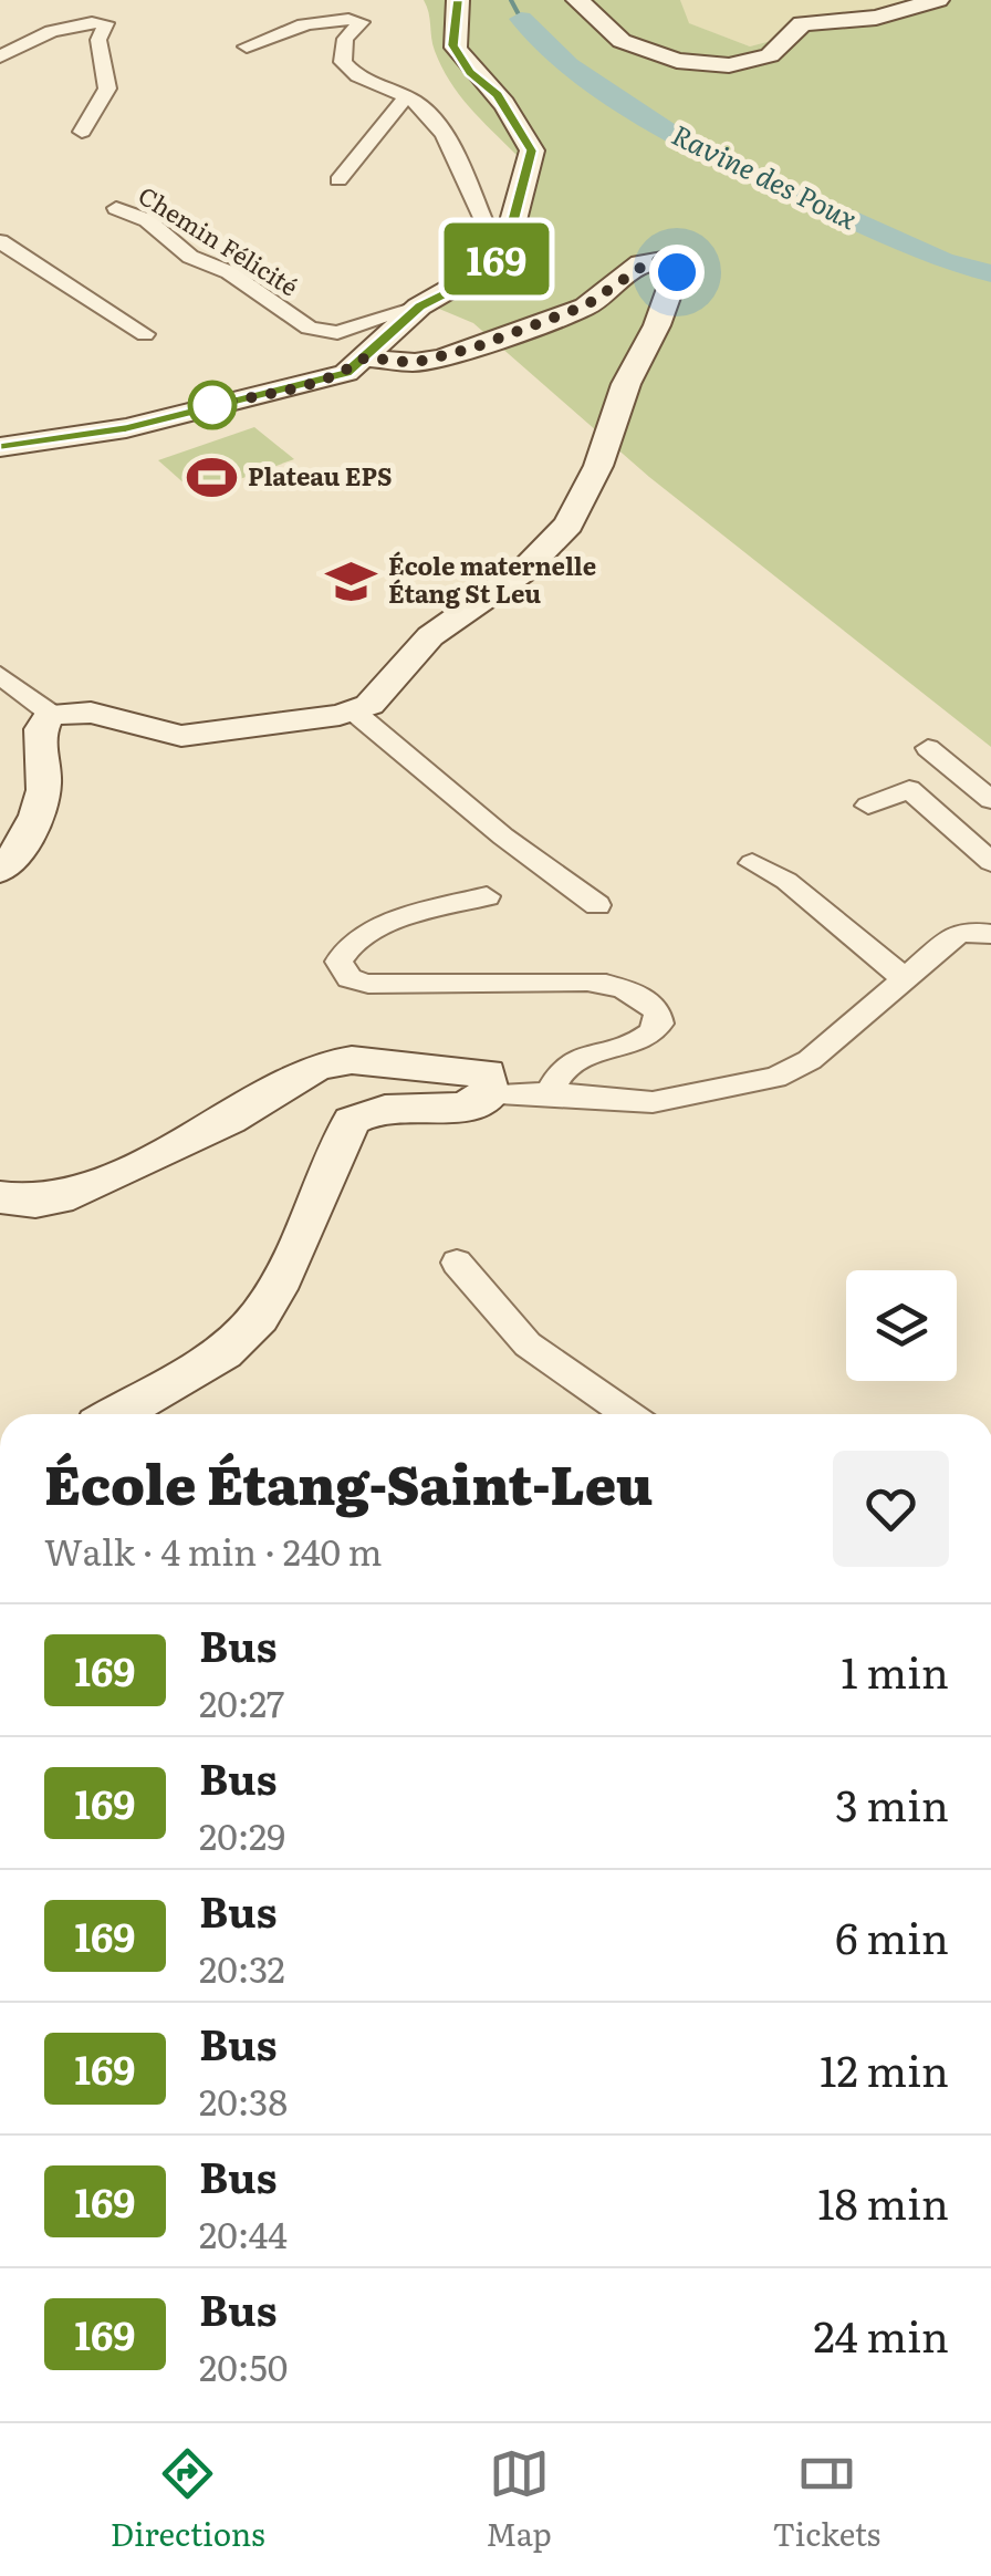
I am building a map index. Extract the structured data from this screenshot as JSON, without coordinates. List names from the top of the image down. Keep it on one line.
{"streets":{"street":["Chemin Félicité"]},"water":["Ravine des Poux"],"places":{"sports":["Plateau EPS"],"school or university":["École maternelle Étang St Leu"]},"lines":["bus line 169"],"page":{"on_map":"169","heading":["École Étang-Saint-Leu","Walk · 4 min · 240 m"],"list":[{"mark":"169","name":"Bus","note":"20:27","value":"1 min"},{"mark":"169","name":"Bus","note":"20:29","value":"3 min"},{"mark":"169","name":"Bus","note":"20:32","value":"6 min"},{"mark":"169","name":"Bus","note":"20:38","value":"12 min"},{"mark":"169","name":"Bus","note":"20:44","value":"18 min"},{"mark":"169","name":"Bus","note":"20:50","value":"24 min"}],"tabs":["Directions","Map","Tickets"]}}
